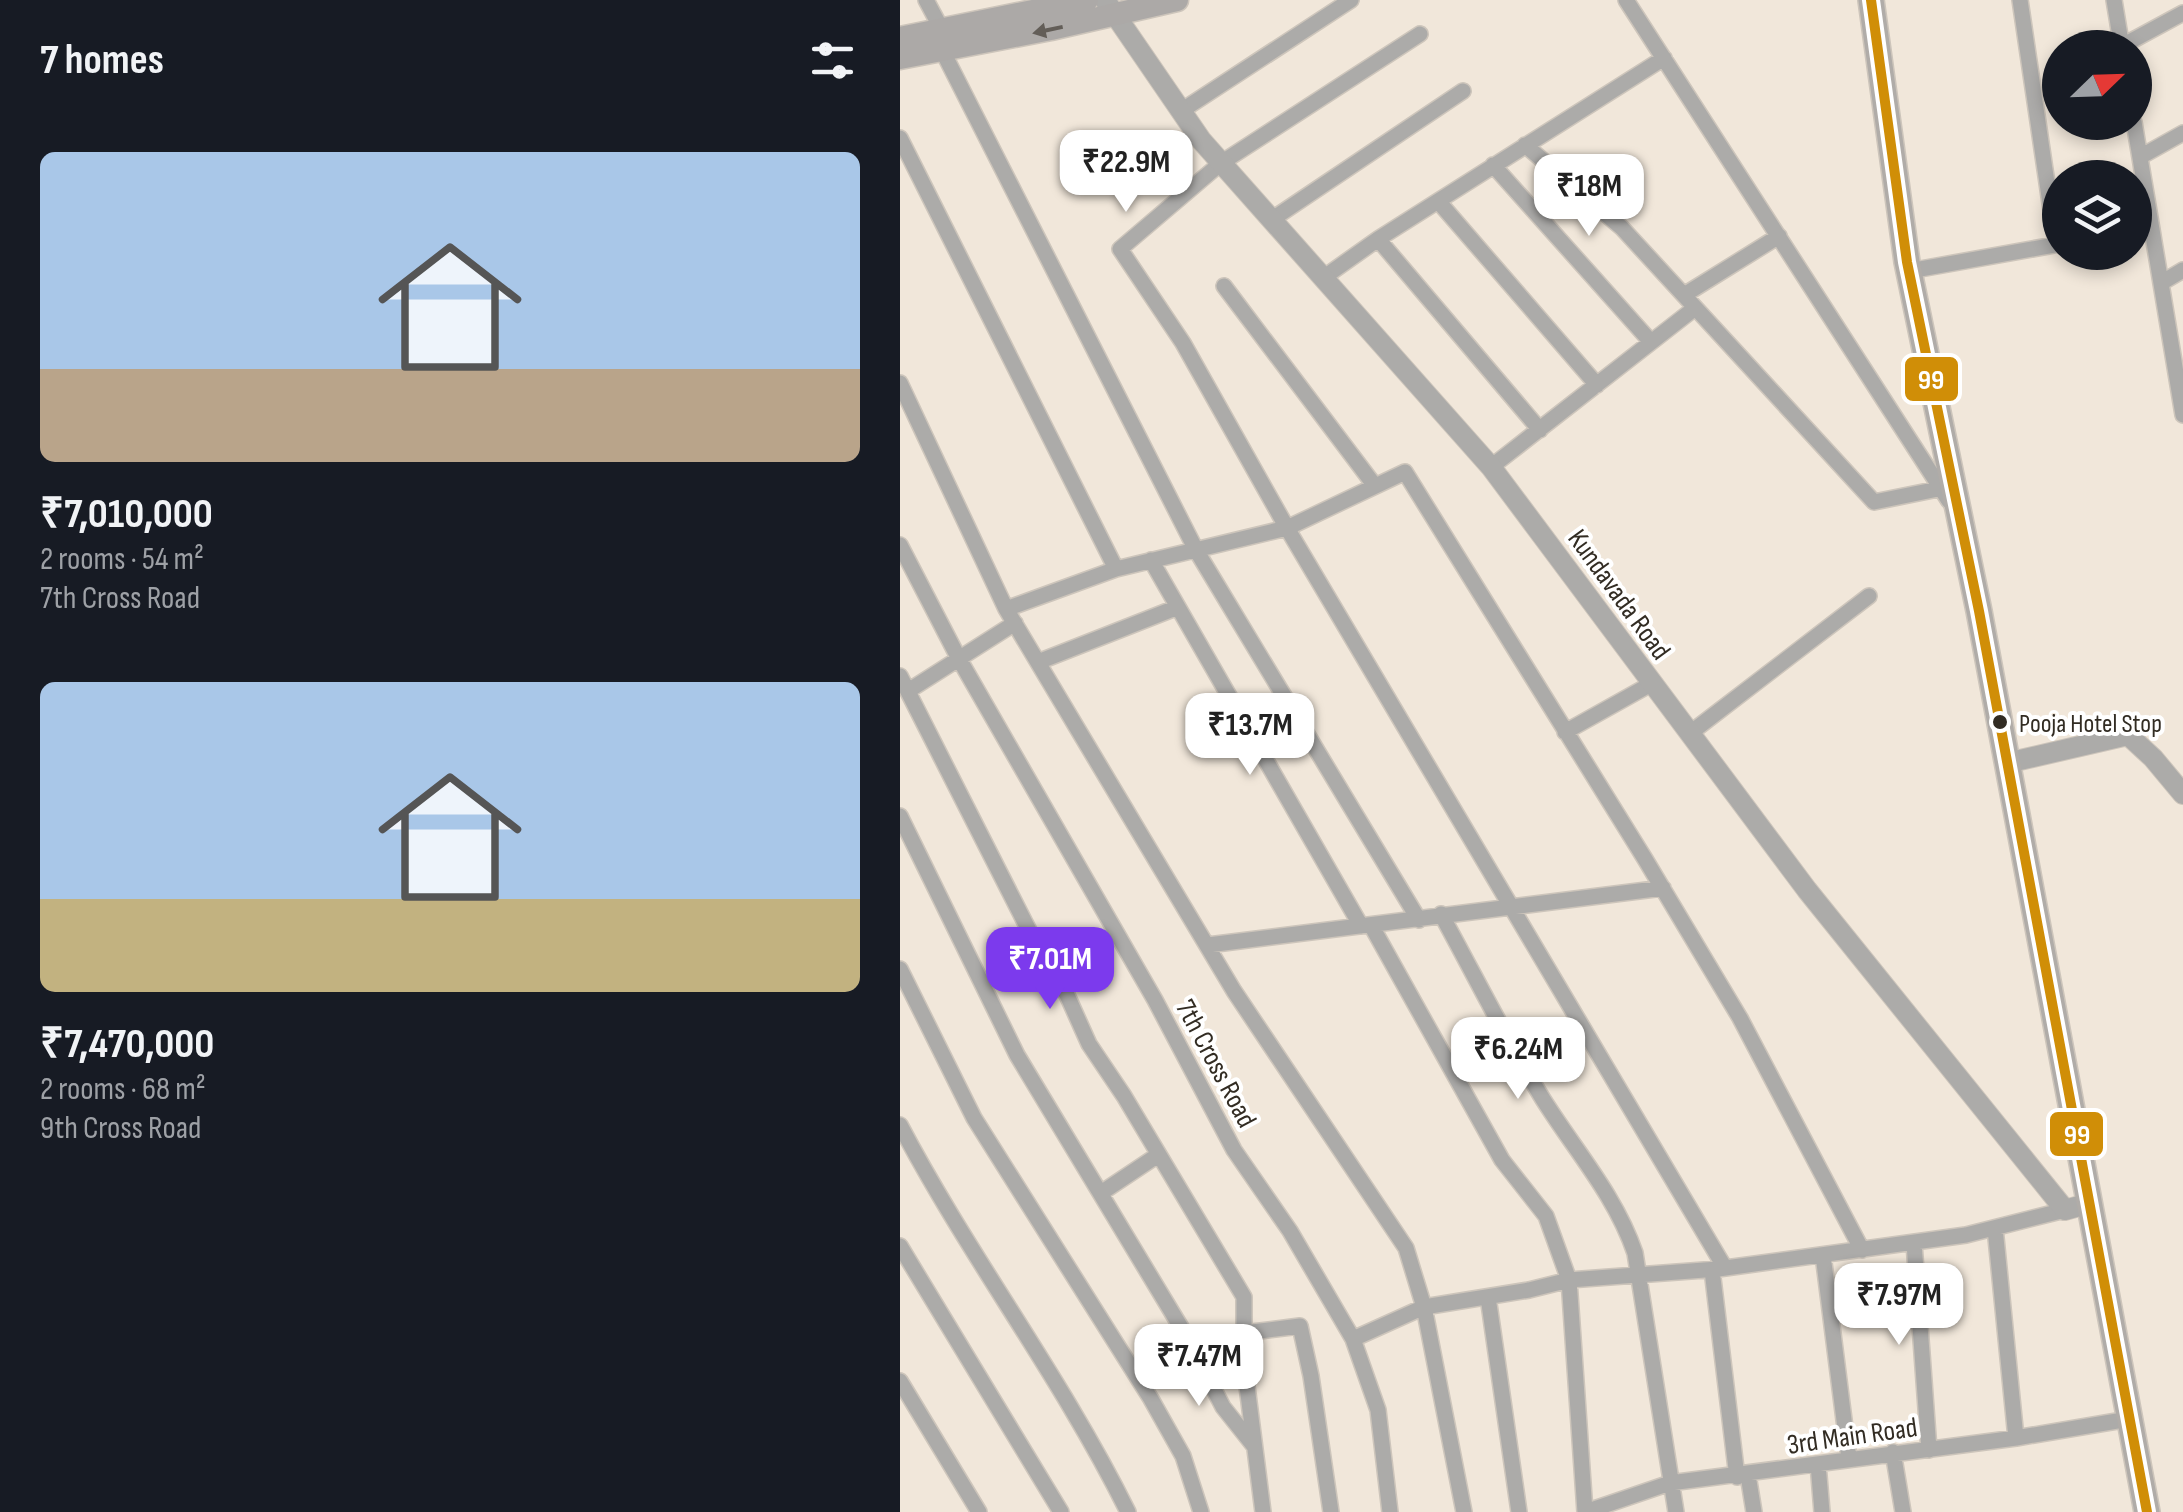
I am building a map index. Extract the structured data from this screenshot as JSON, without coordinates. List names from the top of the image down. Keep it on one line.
{"streets":{"street":["Kundavada Road","7th Cross Road","3rd Main Road"]},"places":["Pooja Hotel Stop"],"lines":["transit line 99"],"north":"top right","page":{"heading":"7 homes","list":[{"name":"₹7,010,000","note":"2 rooms · 54 m² · 7th Cross Road"},{"name":"₹7,470,000","note":"2 rooms · 68 m² · 9th Cross Road"}],"price":["₹22.9M","₹18M","₹13.7M","₹7.01M","₹6.24M","₹7.97M","₹7.47M"]}}
